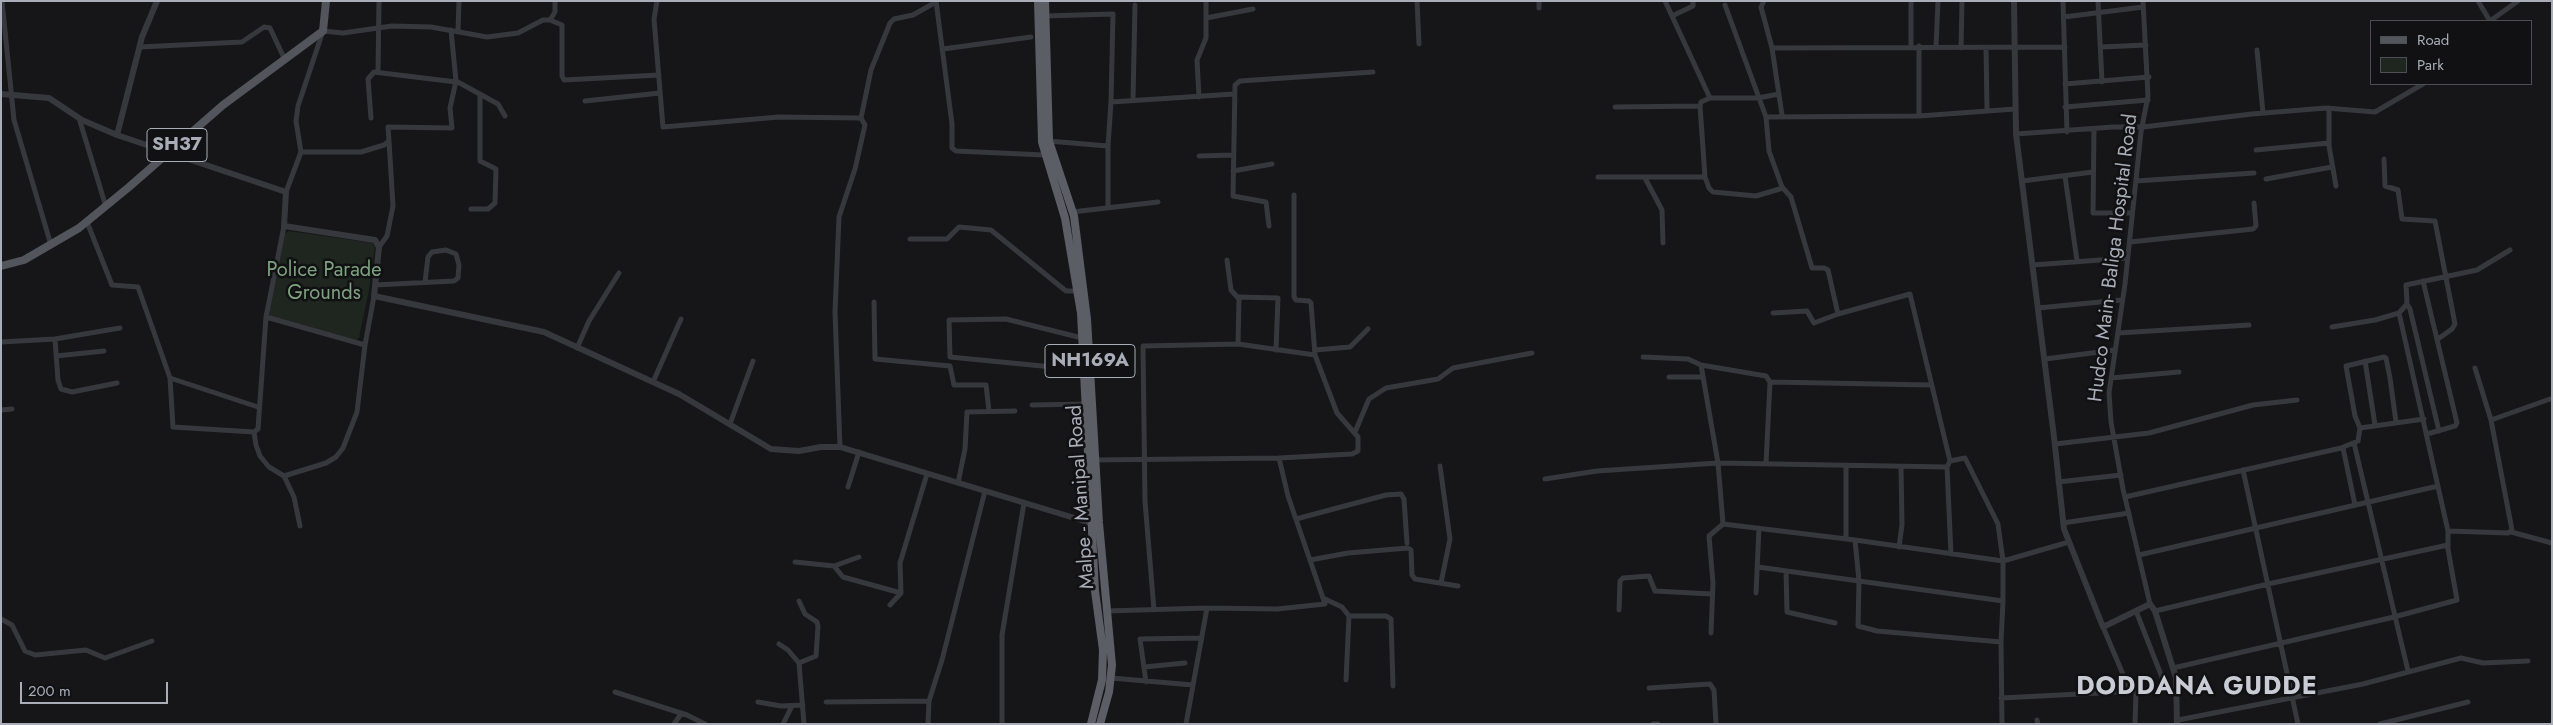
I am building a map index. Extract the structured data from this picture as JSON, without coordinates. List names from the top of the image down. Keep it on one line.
{"streets":{"highway":["NH169A","Malpe - Manipal Road"],"main road":["SH37"],"street":["Hudco Main- Baliga Hospital Road"]},"districts":["DODDANA GUDDE"],"parks":["Police Parade Grounds"],"legend":["Road","Park"],"scale_bar":"200 m"}
